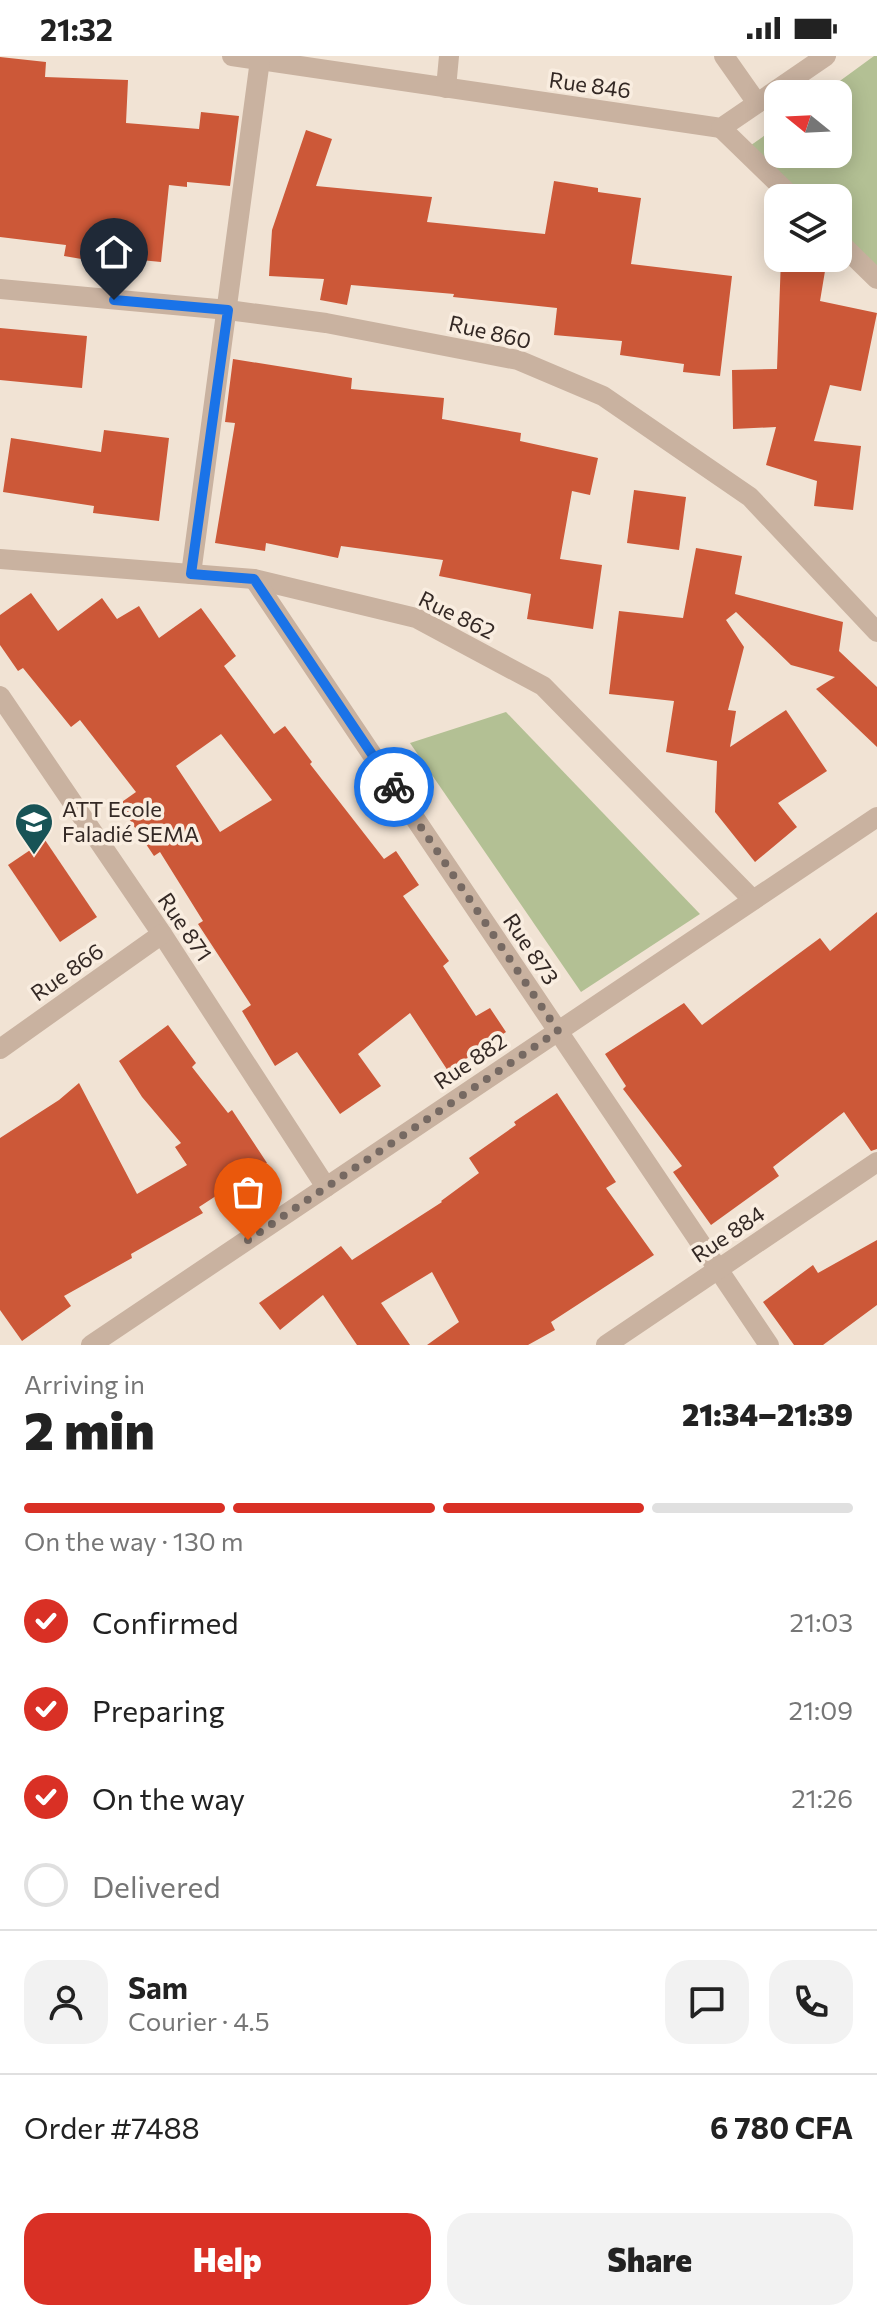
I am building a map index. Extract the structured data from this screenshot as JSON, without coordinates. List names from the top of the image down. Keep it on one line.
{"streets":{"street":["Rue 846","Rue 860","Rue 862","Rue 871","Rue 873","Rue 866","Rue 882","Rue 884"]},"crossings":[["Rue 862","Rue 873"],["Rue 862","Rue 882"],["Rue 871","Rue 866"],["Rue 871","Rue 882"],["Rue 873","Rue 882"],["Rue 873","Rue 884"]],"places":{"school or university":["ATT Ecole Faladié SEMA"]},"north":"left","page":{"status":"21:32","heading":["2 min","Arriving in","21:34–21:39"],"panel":["Sam","Courier · 4.5","Order #7488","6 780 CFA"],"bar":"On the way · 130 m","list":[["Confirmed","21:03"],["Preparing","21:09"],["On the way","21:26"],"Delivered"],"buttons":["Help","Share"]}}
